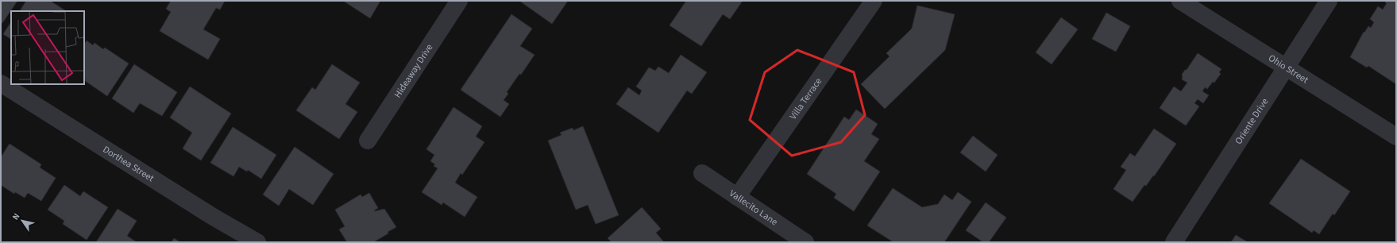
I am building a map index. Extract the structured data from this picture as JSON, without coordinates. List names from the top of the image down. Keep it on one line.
{"streets":{"street":["Ohio Street","Hideaway Drive","Villa Terrace","Oriente Drive","Dorthea Street","Vallecito Lane"]},"crossings":[["Ohio Street","Oriente Drive"],["Villa Terrace","Vallecito Lane"]],"north":"top left"}
